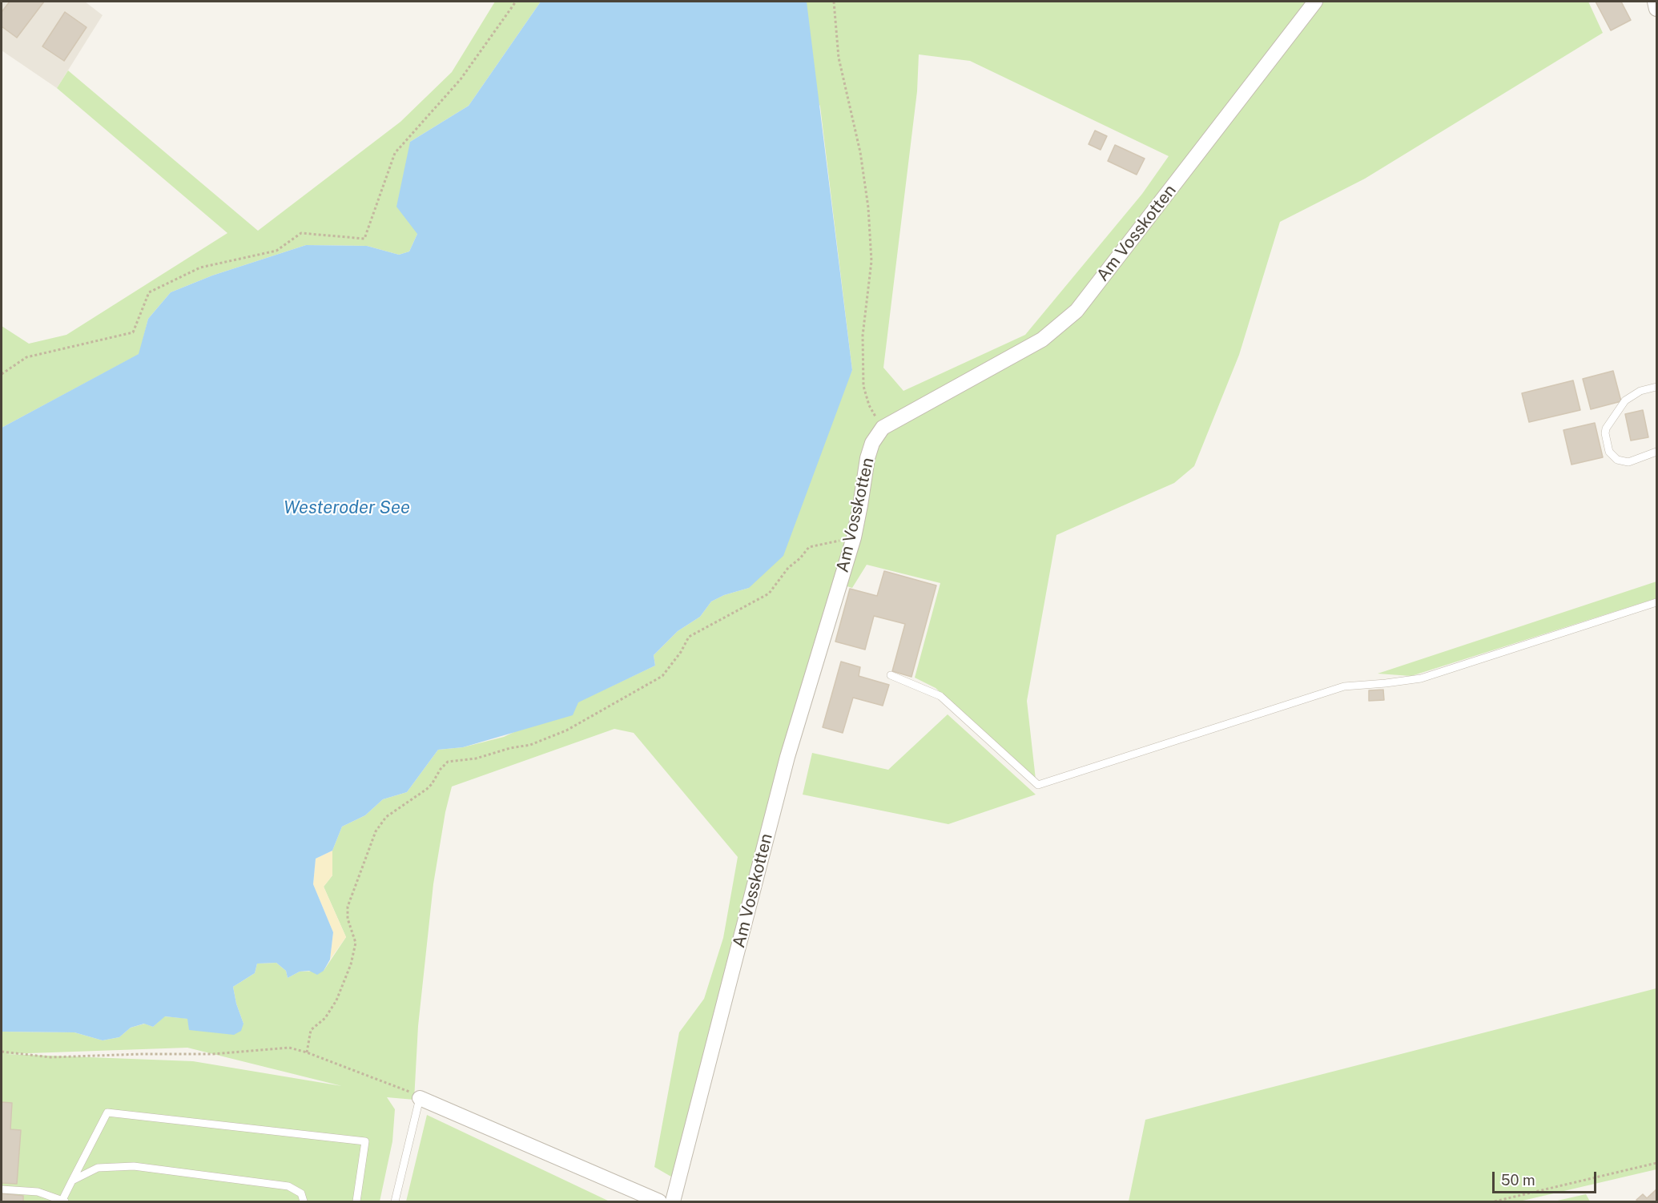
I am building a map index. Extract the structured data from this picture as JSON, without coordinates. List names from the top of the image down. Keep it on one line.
{"streets":{"street":["Am Vosskotten"]},"water":["Westeroder See"],"scale_bar":"50 m"}
